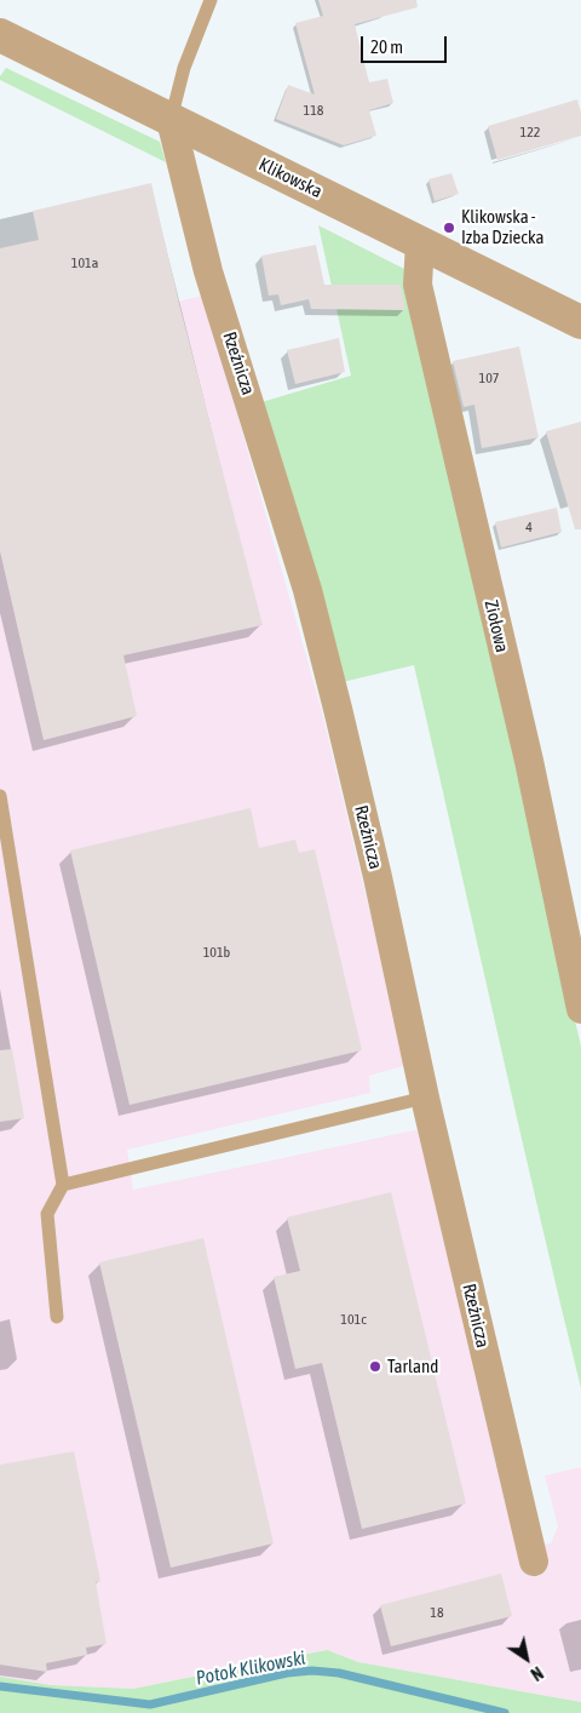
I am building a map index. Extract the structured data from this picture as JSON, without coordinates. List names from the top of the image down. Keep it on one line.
{"streets":{"street":["Klikowska","Rzeźnicza","Ziołowa"]},"crossings":[["Klikowska","Rzeźnicza"],["Klikowska","Ziołowa"]],"water":["Potok Klikowski"],"places":["Klikowska - Izba Dziecka","Tarland"],"house_numbers":["118","122","101a","107","4","101b","101c","18"],"scale_bar":"20 m","north":"bottom right"}
